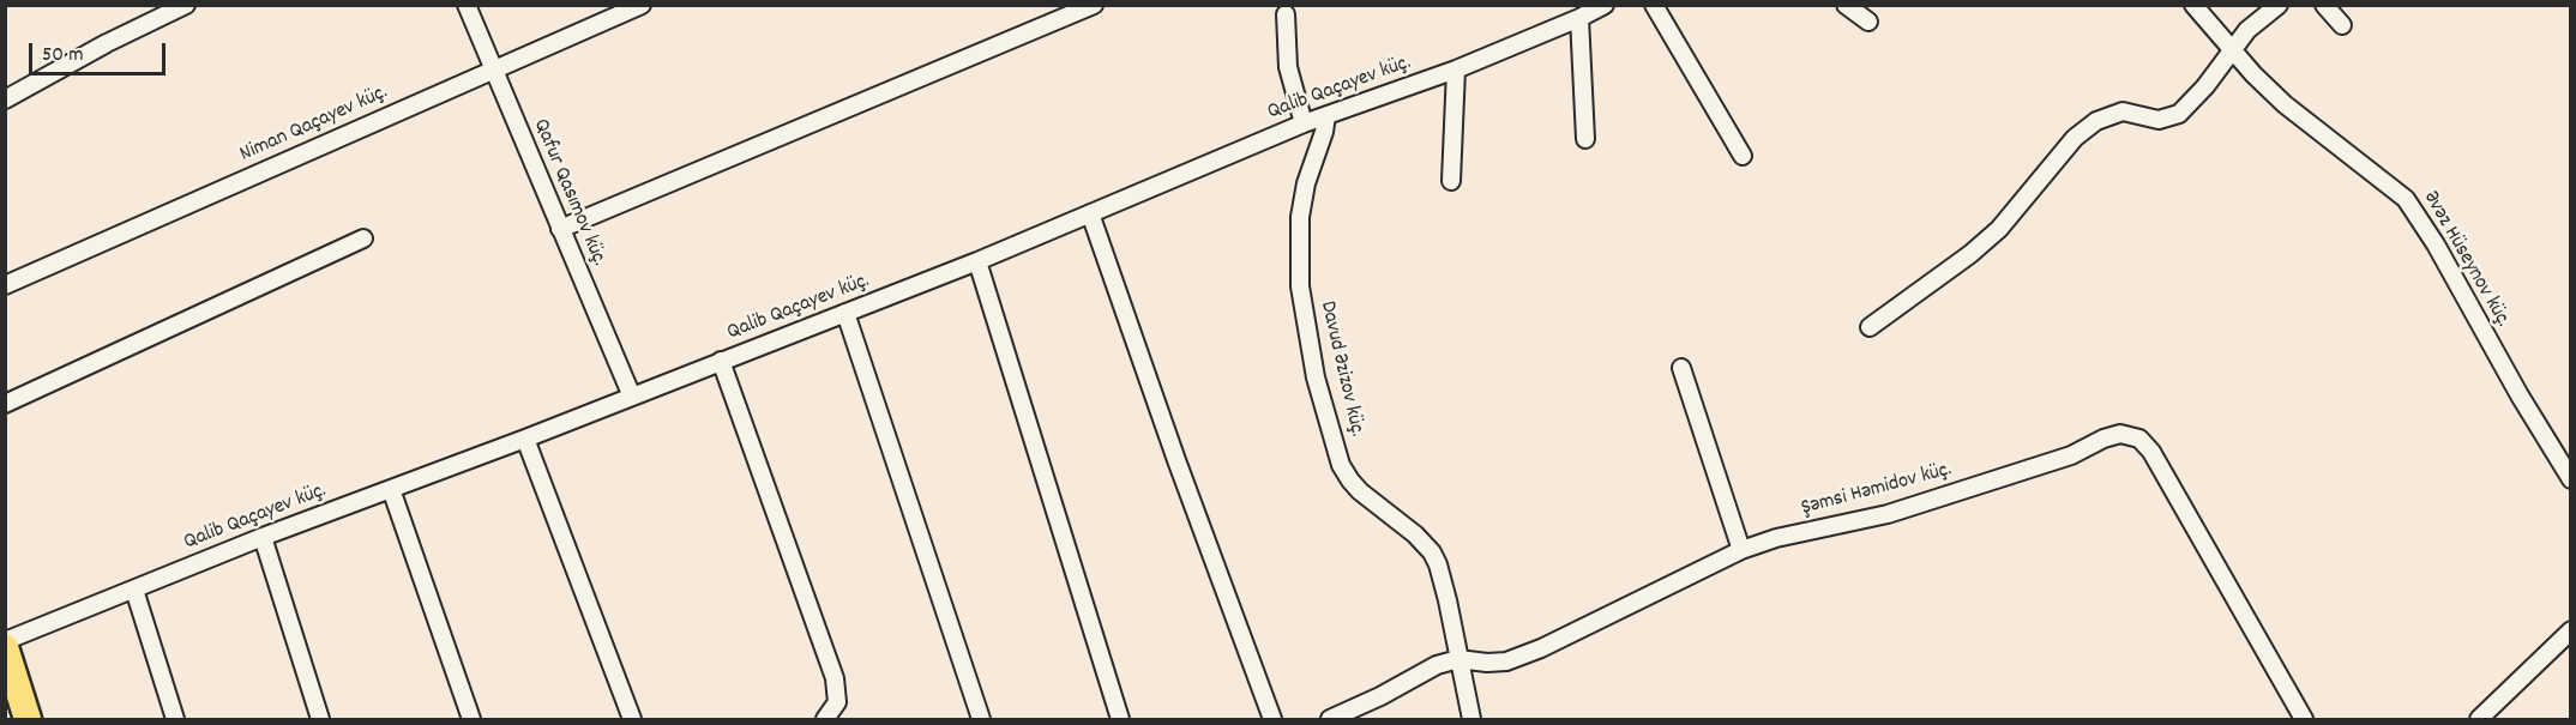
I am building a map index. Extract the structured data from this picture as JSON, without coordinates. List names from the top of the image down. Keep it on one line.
{"streets":{"street":["Qalib Qaçayev küç.","Niman Qaçayev küç.","Qafur Qasımov küç.","Əvəz Hüseynov küç.","Davud Əzizov küç.","Şəmsi Həmidov küç."]},"crossings":[["Qalib Qaçayev küç.","Qafur Qasımov küç."],["Qalib Qaçayev küç.","Davud Əzizov küç."],["Niman Qaçayev küç.","Qafur Qasımov küç."],["Davud Əzizov küç.","Şəmsi Həmidov küç."]],"scale_bar":"50 m"}
